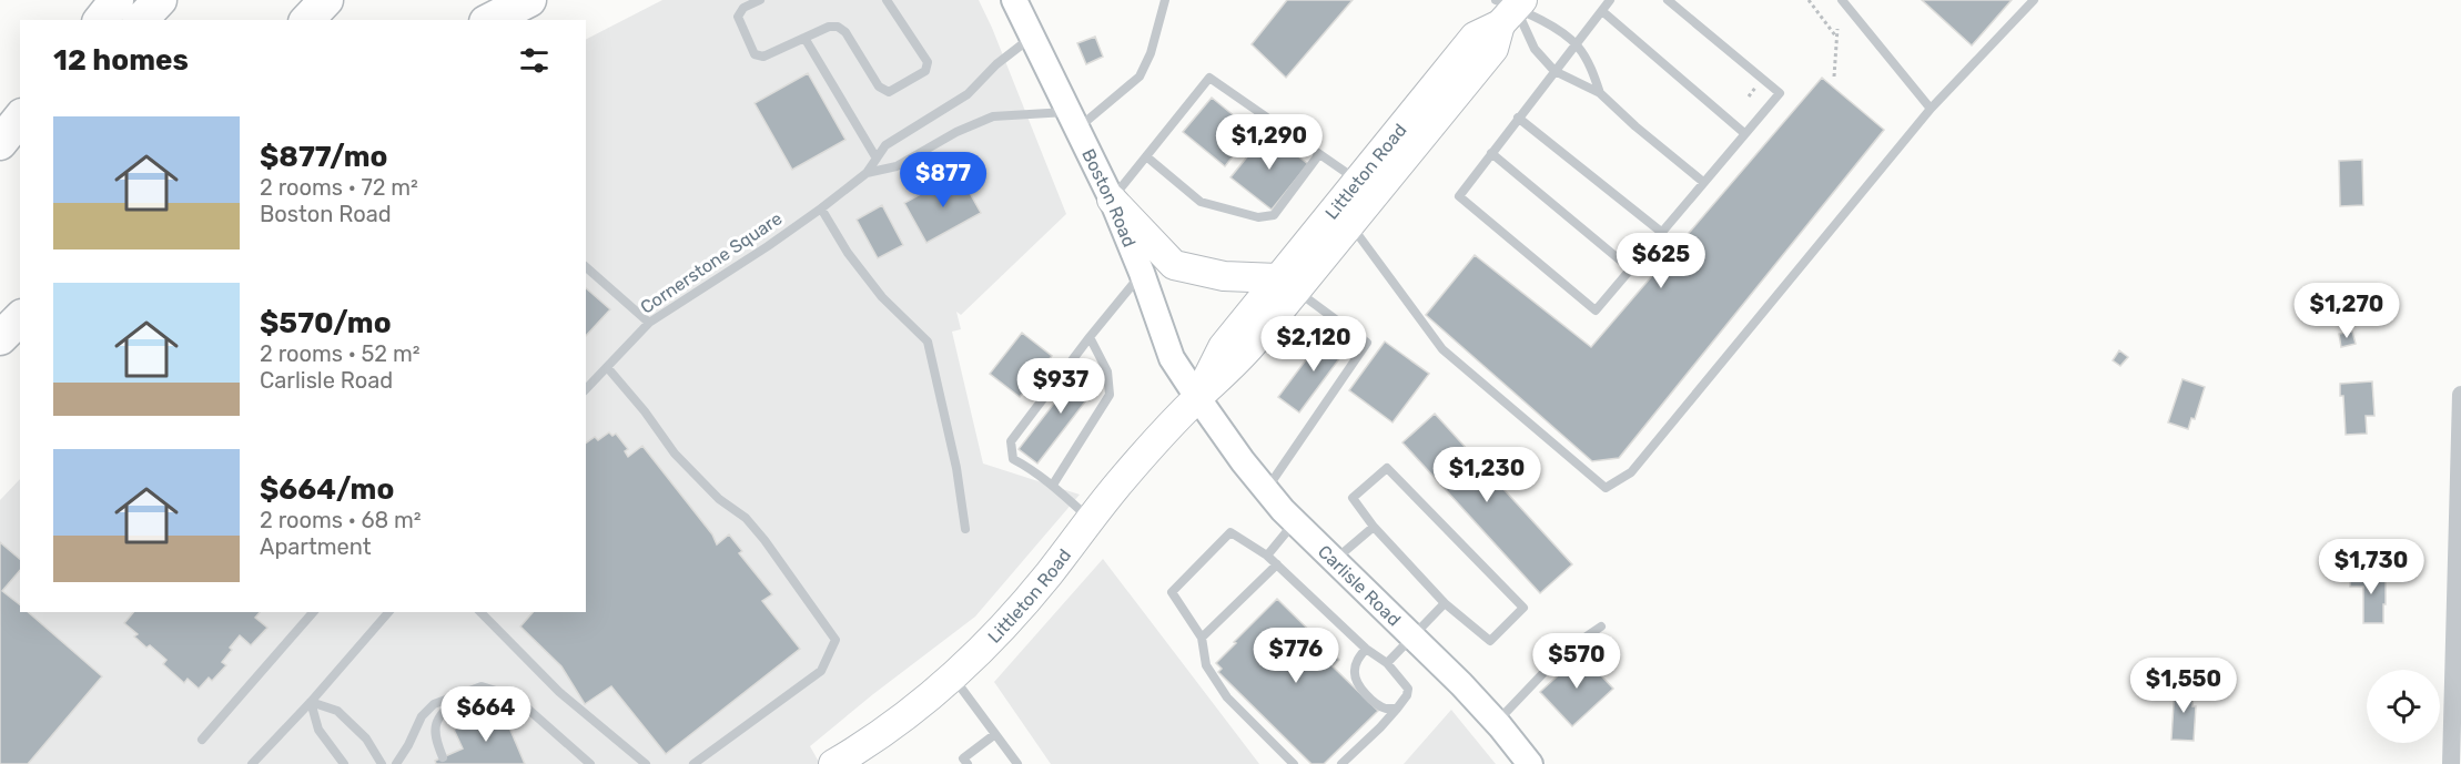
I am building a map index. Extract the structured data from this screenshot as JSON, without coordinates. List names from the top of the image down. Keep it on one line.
{"streets":{"main road":["Littleton Road","Boston Road","Carlisle Road"],"lane":["Cornerstone Square"]},"crossings":[["Littleton Road","Boston Road"],["Littleton Road","Carlisle Road"],["Boston Road","Cornerstone Square"],["Boston Road","Carlisle Road"]],"page":{"heading":"12 homes","list":[{"name":"$877/mo","note":"2 rooms · 72 m² · Boston Road"},{"name":"$570/mo","note":"2 rooms · 52 m² · Carlisle Road"},{"name":"$664/mo","note":"2 rooms · 68 m² · Apartment"}],"price":["$1,290","$877","$625","$1,270","$2,120","$937","$1,230","$1,730","$776","$570","$1,550","$664"]}}
